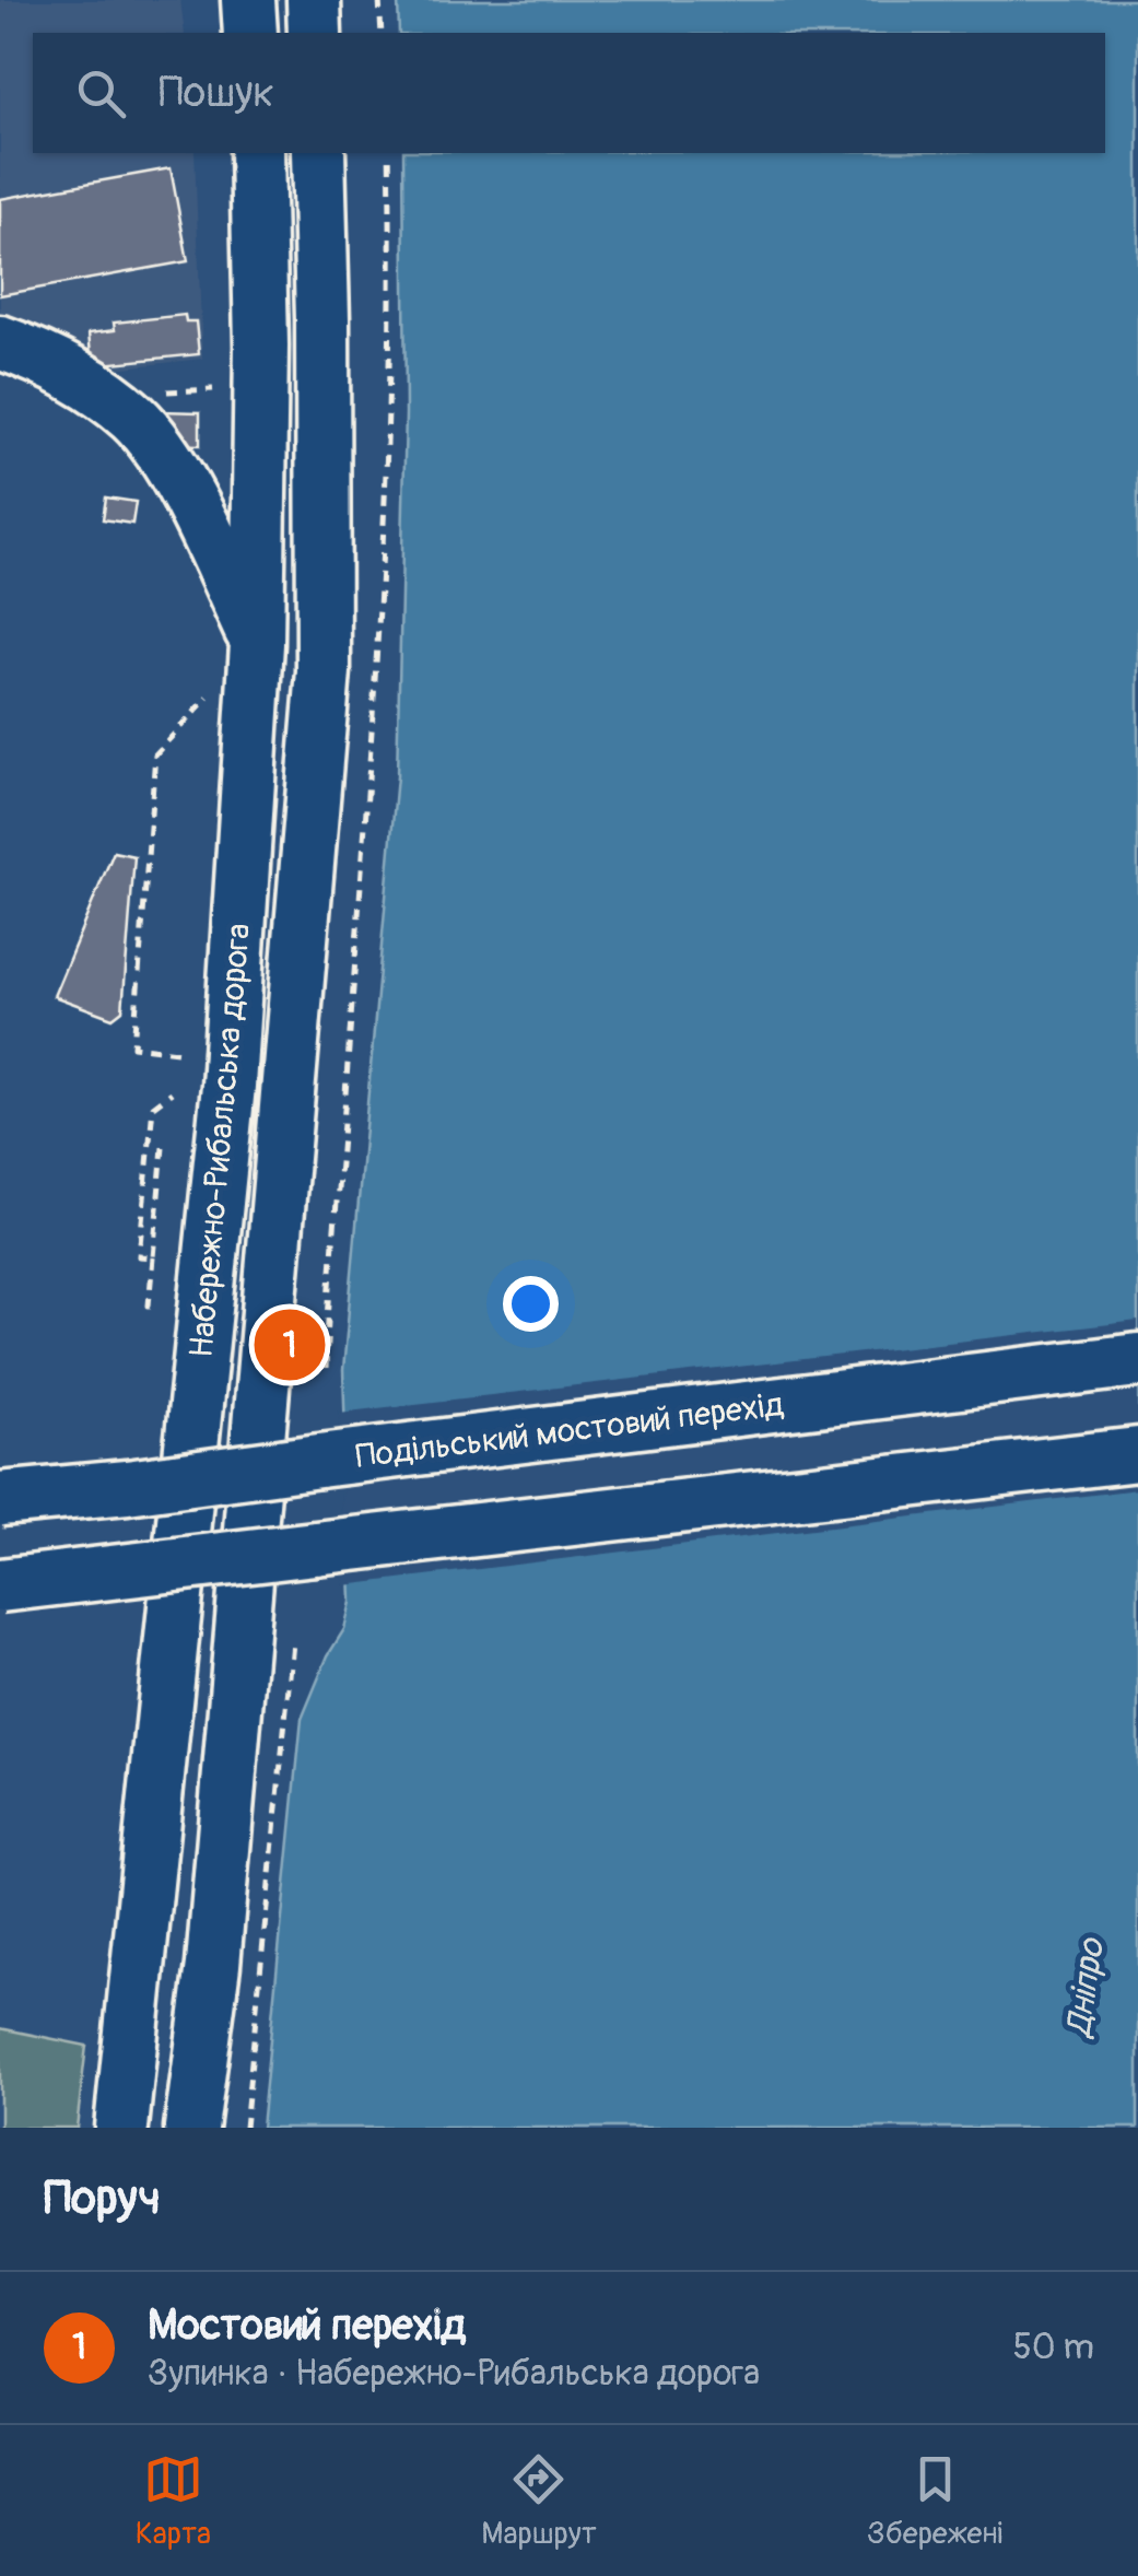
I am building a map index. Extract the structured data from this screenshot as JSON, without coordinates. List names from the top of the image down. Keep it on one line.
{"streets":{"main road":["Набережно-Рибальська дорога","Подільський мостовий перехід"]},"water":["Дніпро"],"page":{"search":"Пошук","pins":"1","heading":"Поруч","list":[{"mark":"1","name":"Мостовий перехід","note":"Зупинка · Набережно-Рибальська дорога","value":"50 m"}],"nav":["Карта","Маршрут","Збережені"]}}
